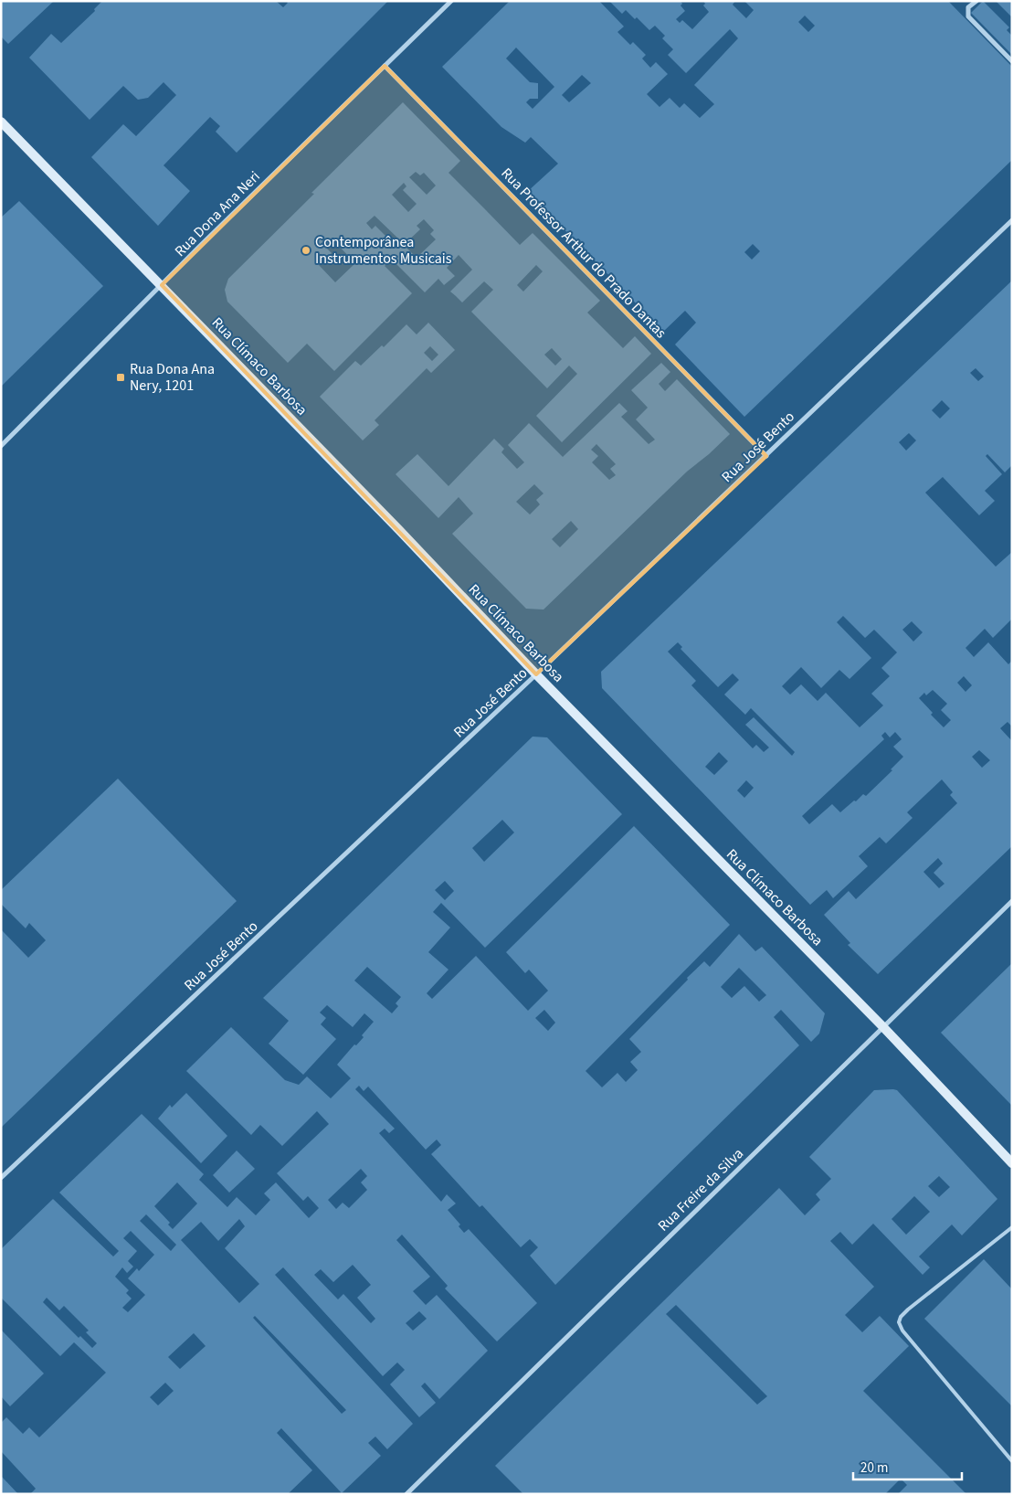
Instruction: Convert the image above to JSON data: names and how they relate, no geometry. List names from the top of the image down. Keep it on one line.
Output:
{"streets":{"main road":["Rua Clímaco Barbosa"],"street":["Rua Dona Ana Neri","Rua Professor Arthur do Prado Dantas","Rua José Bento","Rua Freire da Silva"]},"crossings":[["Rua Dona Ana Neri","Rua Professor Arthur do Prado Dantas"],["Rua Dona Ana Neri","Rua Clímaco Barbosa"],["Rua Professor Arthur do Prado Dantas","Rua José Bento"],["Rua Clímaco Barbosa","Rua José Bento"],["Rua Clímaco Barbosa","Rua Freire da Silva"]],"places":{"other":["Contemporânea Instrumentos Musicais"],"transit":["Rua Dona Ana Nery, 1201"]},"scale_bar":"20 m"}
